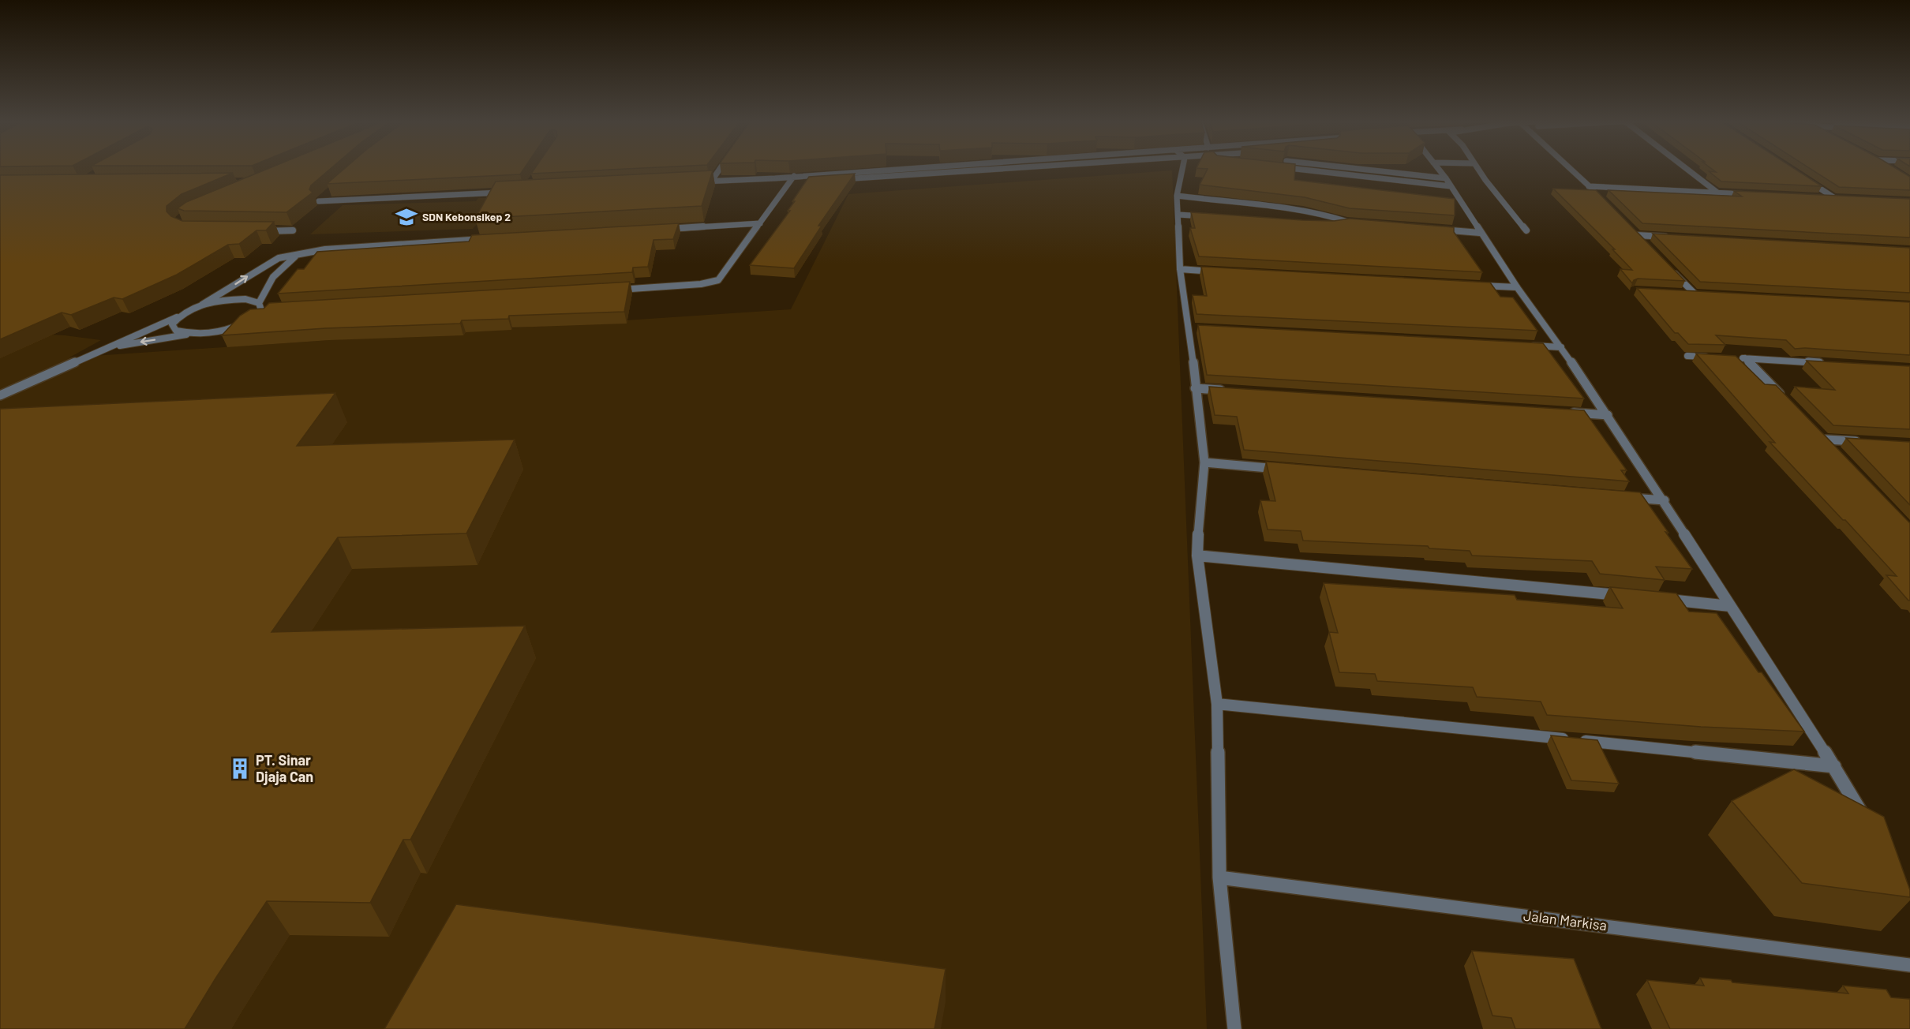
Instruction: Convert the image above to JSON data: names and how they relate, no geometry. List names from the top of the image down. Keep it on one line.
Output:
{"streets":{"street":["Jalan Markisa"]},"places":{"school or university":["SDN Kebonsikep 2"],"building":["PT. Sinar Djaja Can"]}}
